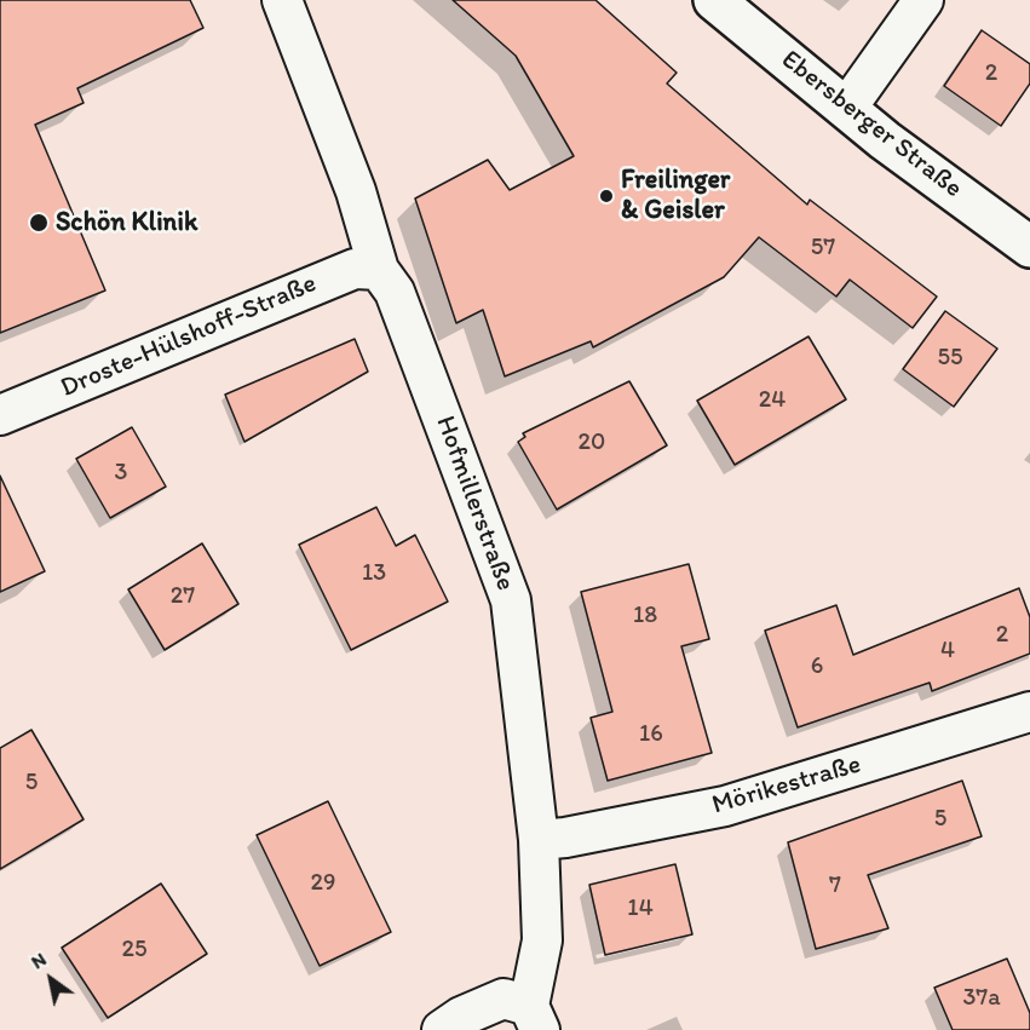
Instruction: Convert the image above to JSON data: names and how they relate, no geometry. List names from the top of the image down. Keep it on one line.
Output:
{"streets":{"street":["Ebersberger Straße","Droste-Hülshoff-Straße","Hofmillerstraße","Mörikestraße"]},"crossings":[["Droste-Hülshoff-Straße","Hofmillerstraße"],["Hofmillerstraße","Mörikestraße"]],"places":["Freilinger & Geisler","Schön Klinik"],"house_numbers":["2","57","55","24","20","3","13","27","18","2","4","6","16","5","5","29","7","14","25","37a"],"north":"top left"}
